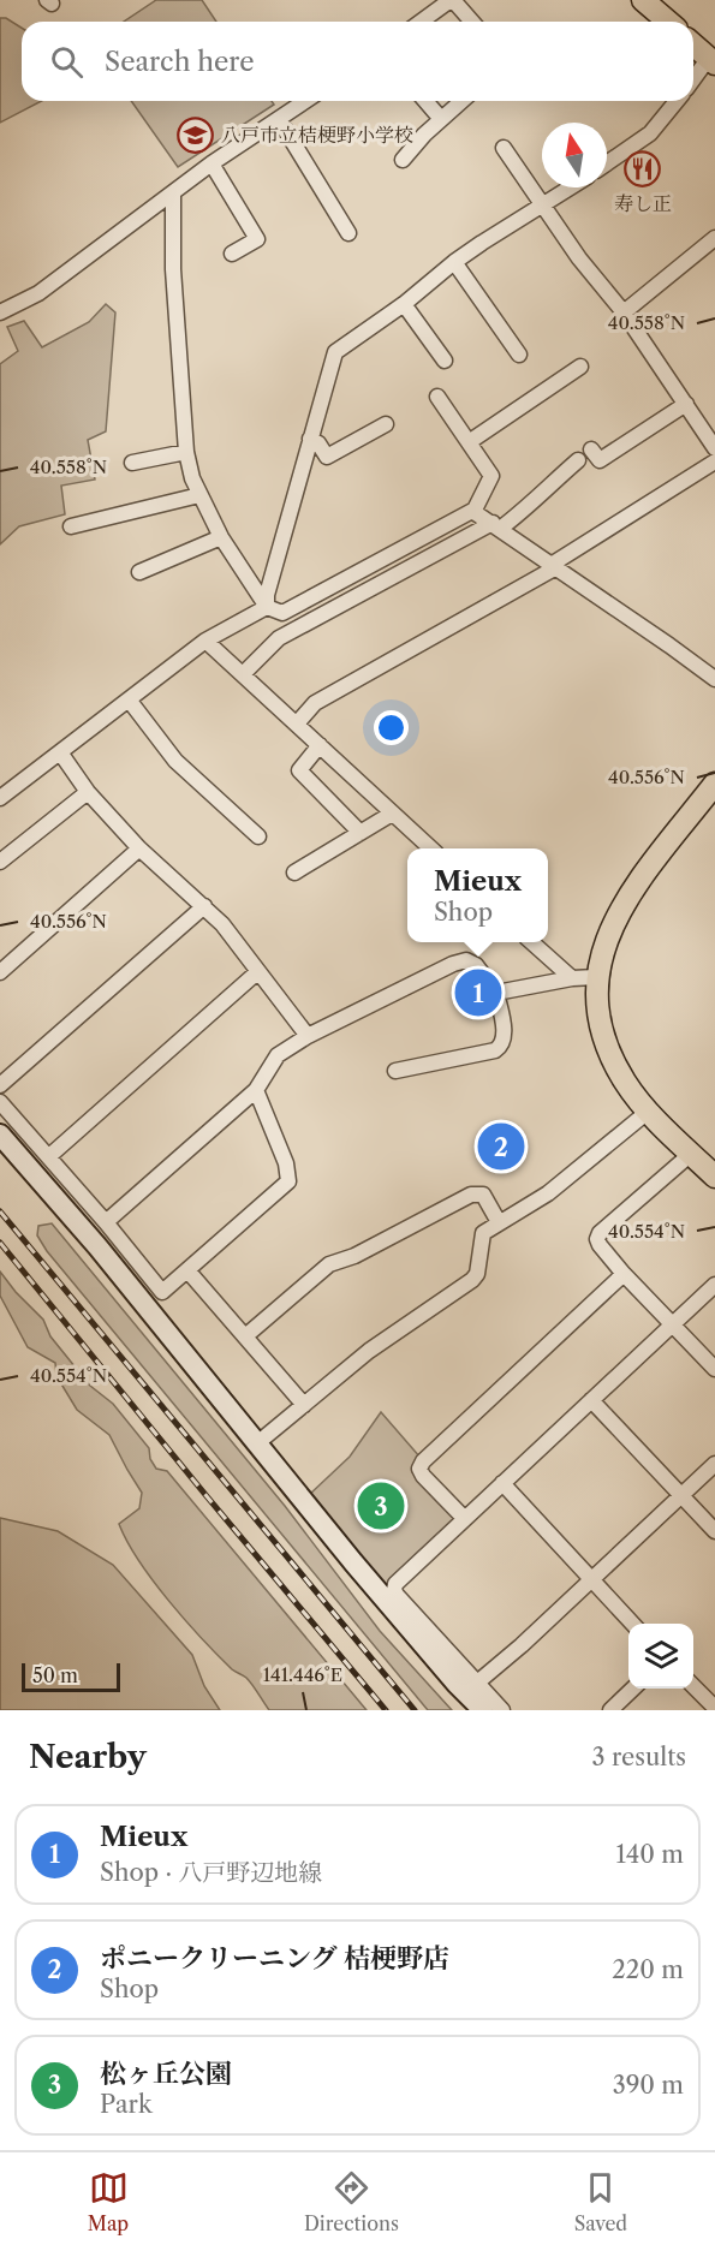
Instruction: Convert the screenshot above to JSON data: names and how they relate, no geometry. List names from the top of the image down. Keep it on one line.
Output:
{"places":{"school or university":["八戸市立桔梗野小学校"],"restaurant":["寿し正"]},"scale_bar":"50 m","north":"top","page":{"search":"Search here","popup":["Mieux","Shop"],"pins":["1","2","3"],"scale":"50 m","heading":["Nearby","3 results"],"list":[{"mark":"1","name":"Mieux","note":"Shop · 八戸野辺地線","value":"140 m"},{"mark":"2","name":"ポニークリーニング 桔梗野店","note":"Shop","value":"220 m"},{"mark":"3","name":"松ヶ丘公園","note":"Park","value":"390 m"}],"nav":["Map","Directions","Saved"]},"coordinates":["40.558°N","40.556°N","40.554°N","141.446°E"]}
